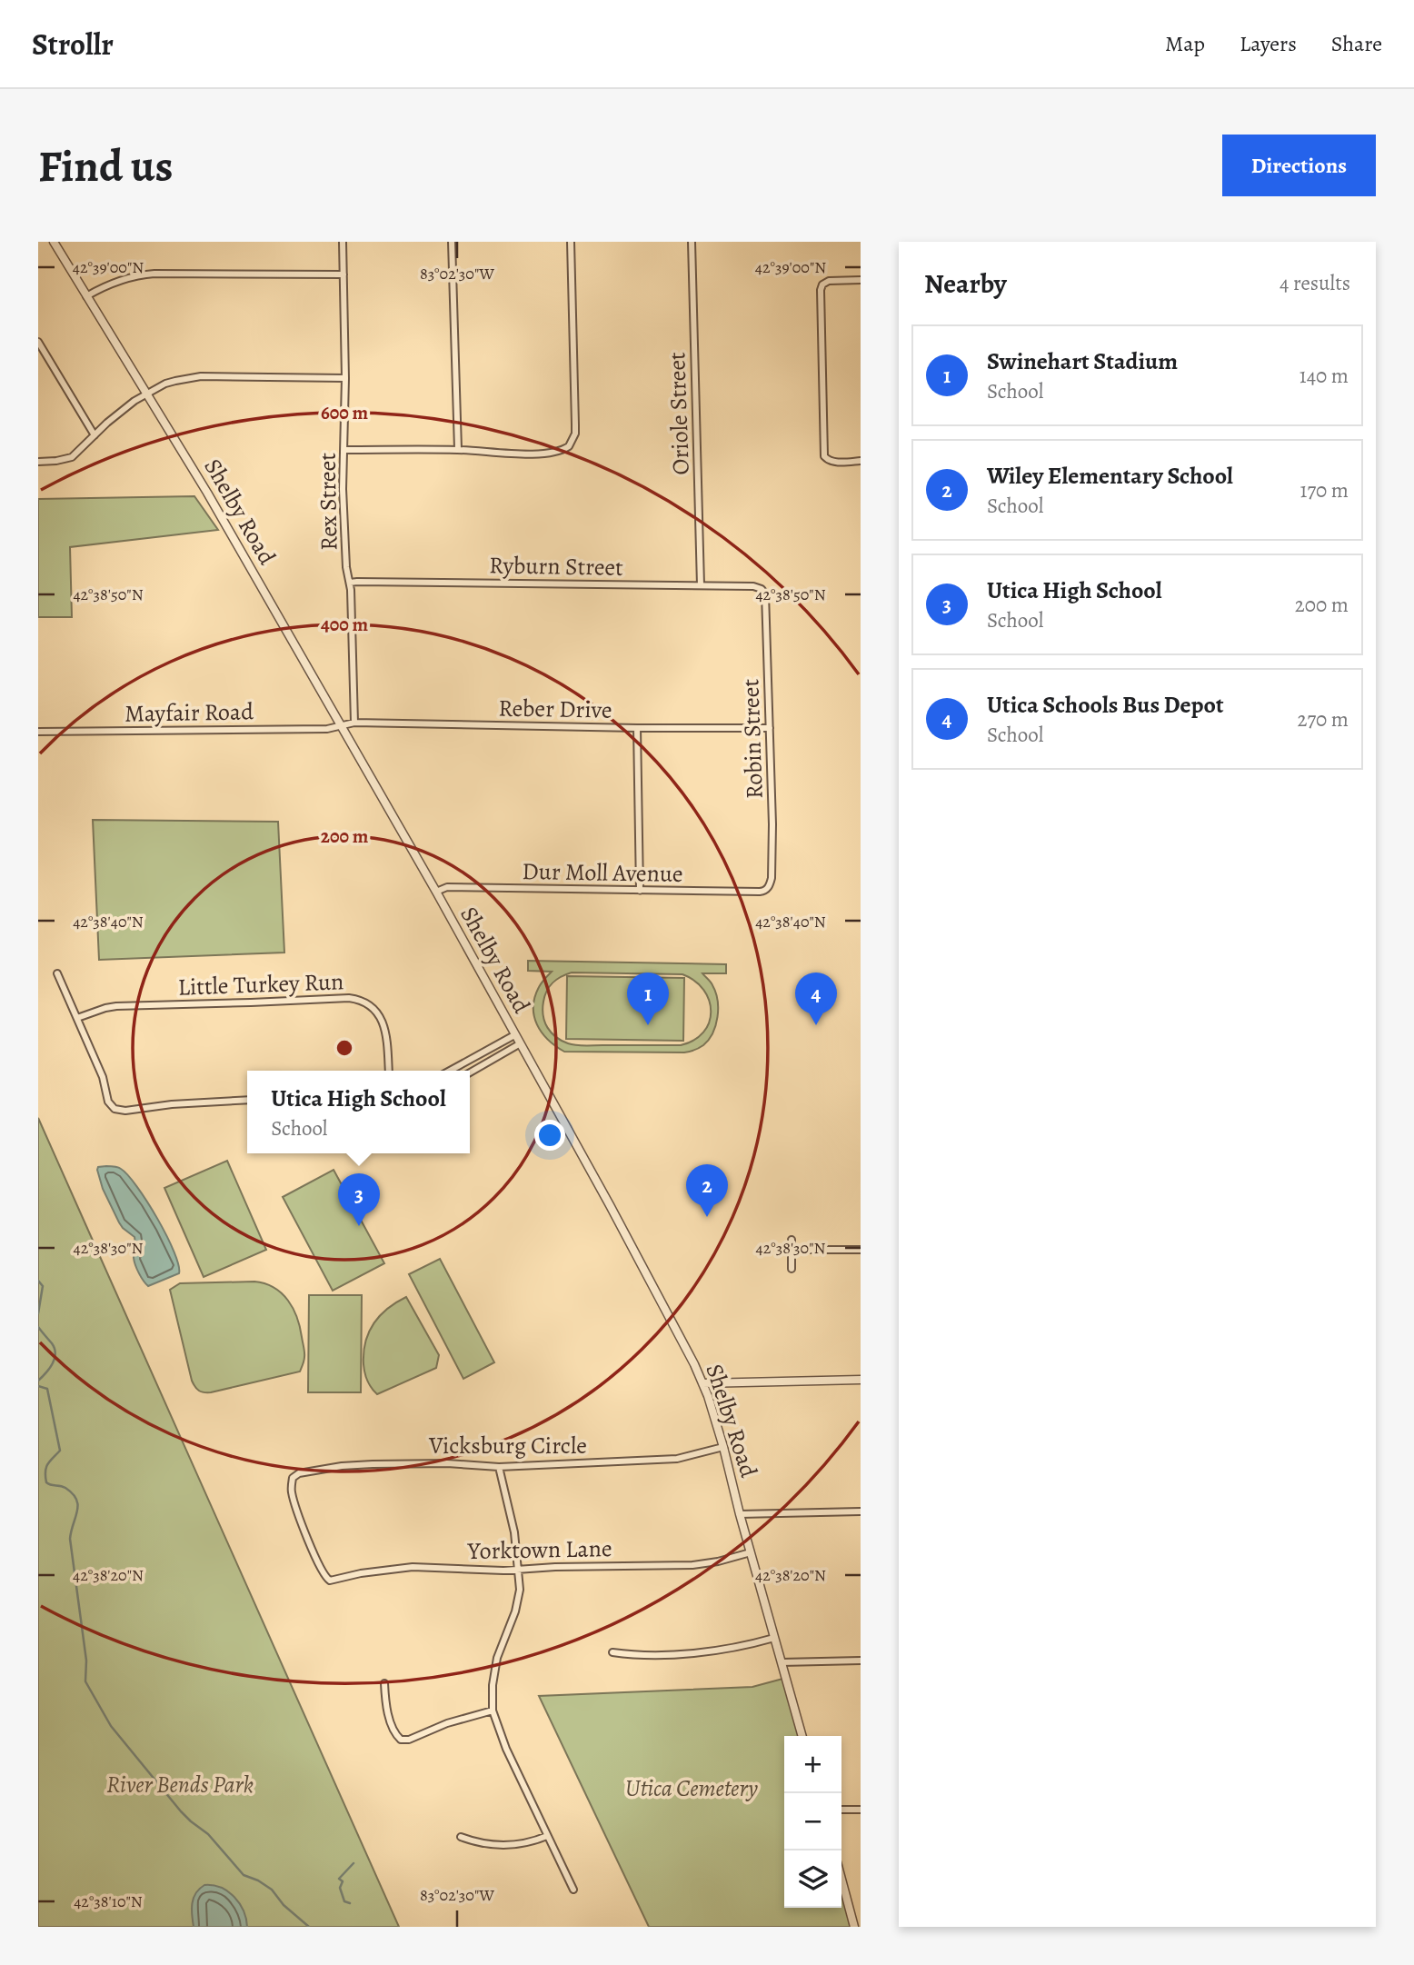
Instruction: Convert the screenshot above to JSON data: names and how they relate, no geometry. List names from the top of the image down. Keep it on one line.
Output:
{"streets":{"street":["Oriole Street","Rex Street","Shelby Road","Ryburn Street","Reber Drive","Mayfair Road","Robin Street","Dur Moll Avenue","Little Turkey Run","Vicksburg Circle","Yorktown Lane"]},"crossings":[["Oriole Street","Ryburn Street"],["Rex Street","Ryburn Street"],["Rex Street","Reber Drive"],["Shelby Road","Reber Drive"],["Shelby Road","Mayfair Road"],["Shelby Road","Dur Moll Avenue"],["Shelby Road","Vicksburg Circle"],["Shelby Road","Yorktown Lane"],["Ryburn Street","Robin Street"],["Reber Drive","Mayfair Road"],["Reber Drive","Robin Street"],["Robin Street","Dur Moll Avenue"],["Vicksburg Circle","Yorktown Lane"]],"parks":["River Bends Park","Utica Cemetery"],"page":{"header":"Strollr","nav":["Map","Layers","Share"],"buttons":"Directions","title":"Find us","heading":["Nearby","4 results"],"list":[{"mark":"1","name":"Swinehart Stadium","note":"School","value":"140 m"},{"mark":"2","name":"Wiley Elementary School","note":"School","value":"170 m"},{"mark":"3","name":"Utica High School","note":"School","value":"200 m"},{"mark":"4","name":"Utica Schools Bus Depot","note":"School","value":"270 m"}],"pins":["1","4","2","3"],"popup":["Utica High School","School"],"map_buttons":["+","−"]},"coordinates":["42°39'00\"N","83°02'30\"W","42°38'50\"N","42°38'40\"N","42°38'30\"N","42°38'20\"N","42°38'10\"N"],"rings":["600 m","400 m","200 m"]}
